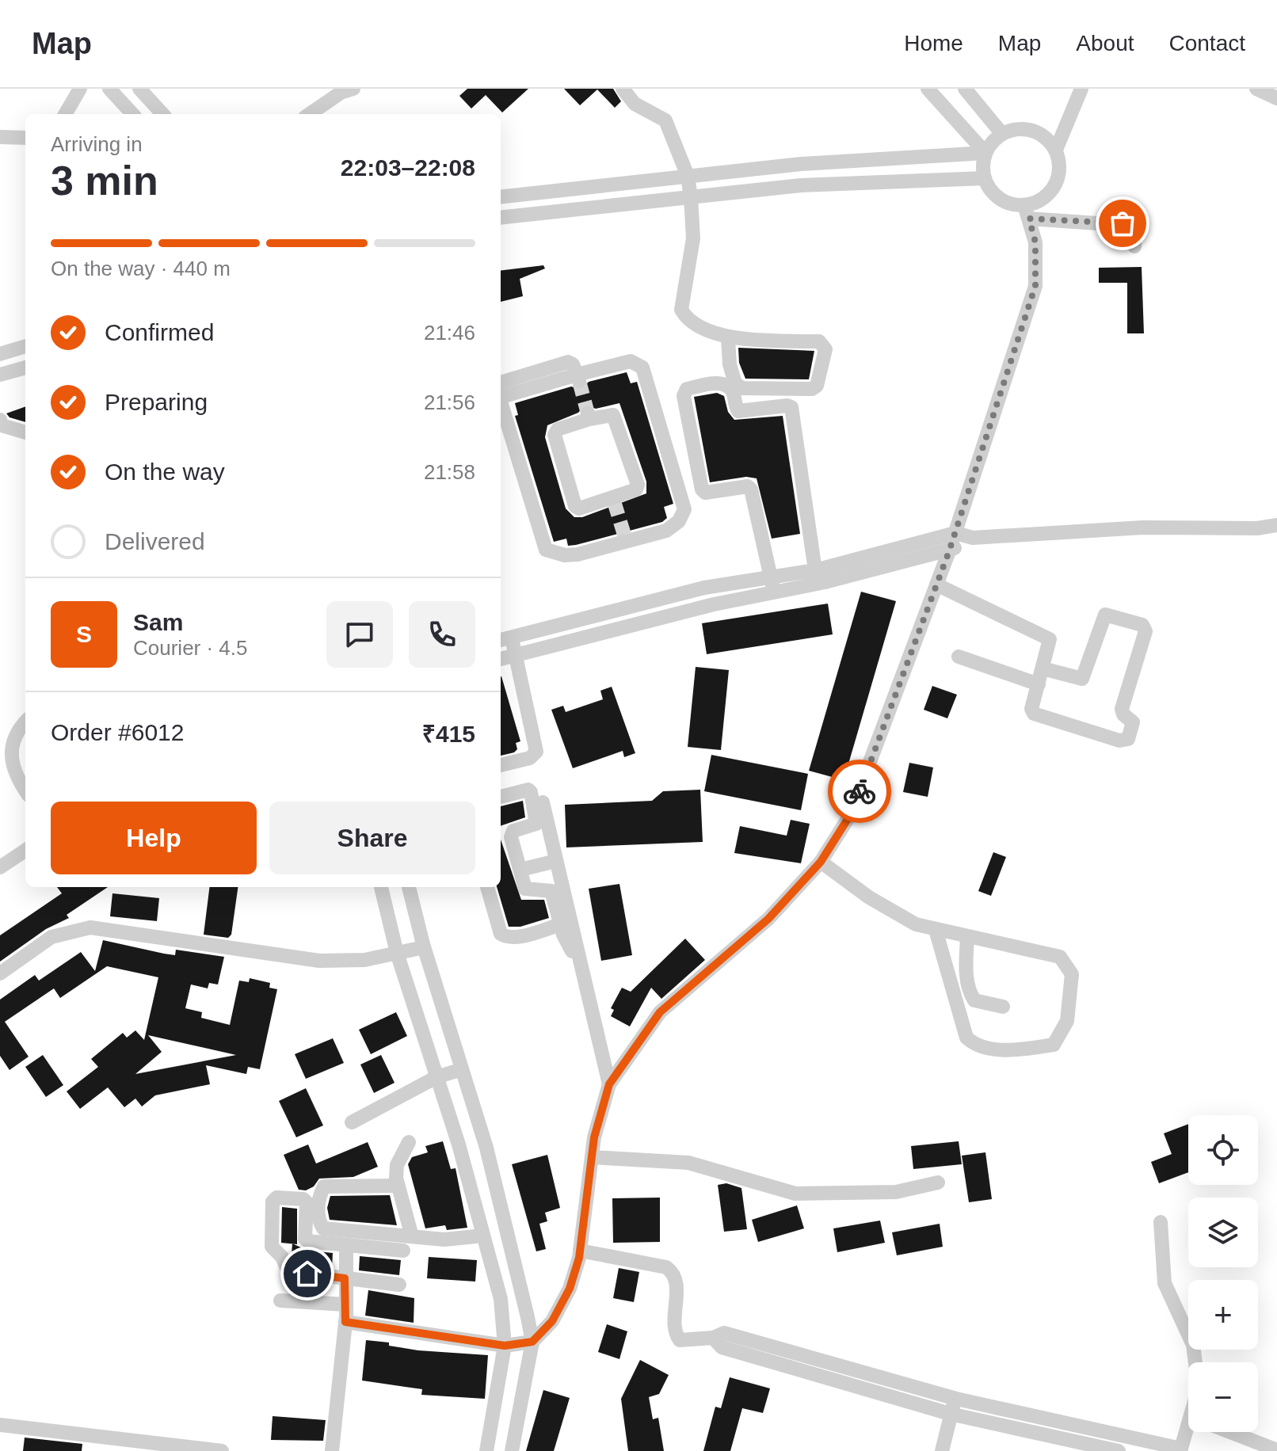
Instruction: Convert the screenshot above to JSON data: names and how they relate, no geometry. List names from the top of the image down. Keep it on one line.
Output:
{"page":{"header":"Map","nav":["Home","Map","About","Contact"],"heading":["3 min","Arriving in","22:03–22:08"],"panel":["Sam","Courier · 4.5","Order #6012","₹415"],"bar":"On the way · 440 m","list":[["Confirmed","21:46"],["Preparing","21:56"],["On the way","21:58"],"Delivered"],"round":"S","buttons":["Help","Share"],"map_buttons":["+","−"]}}
